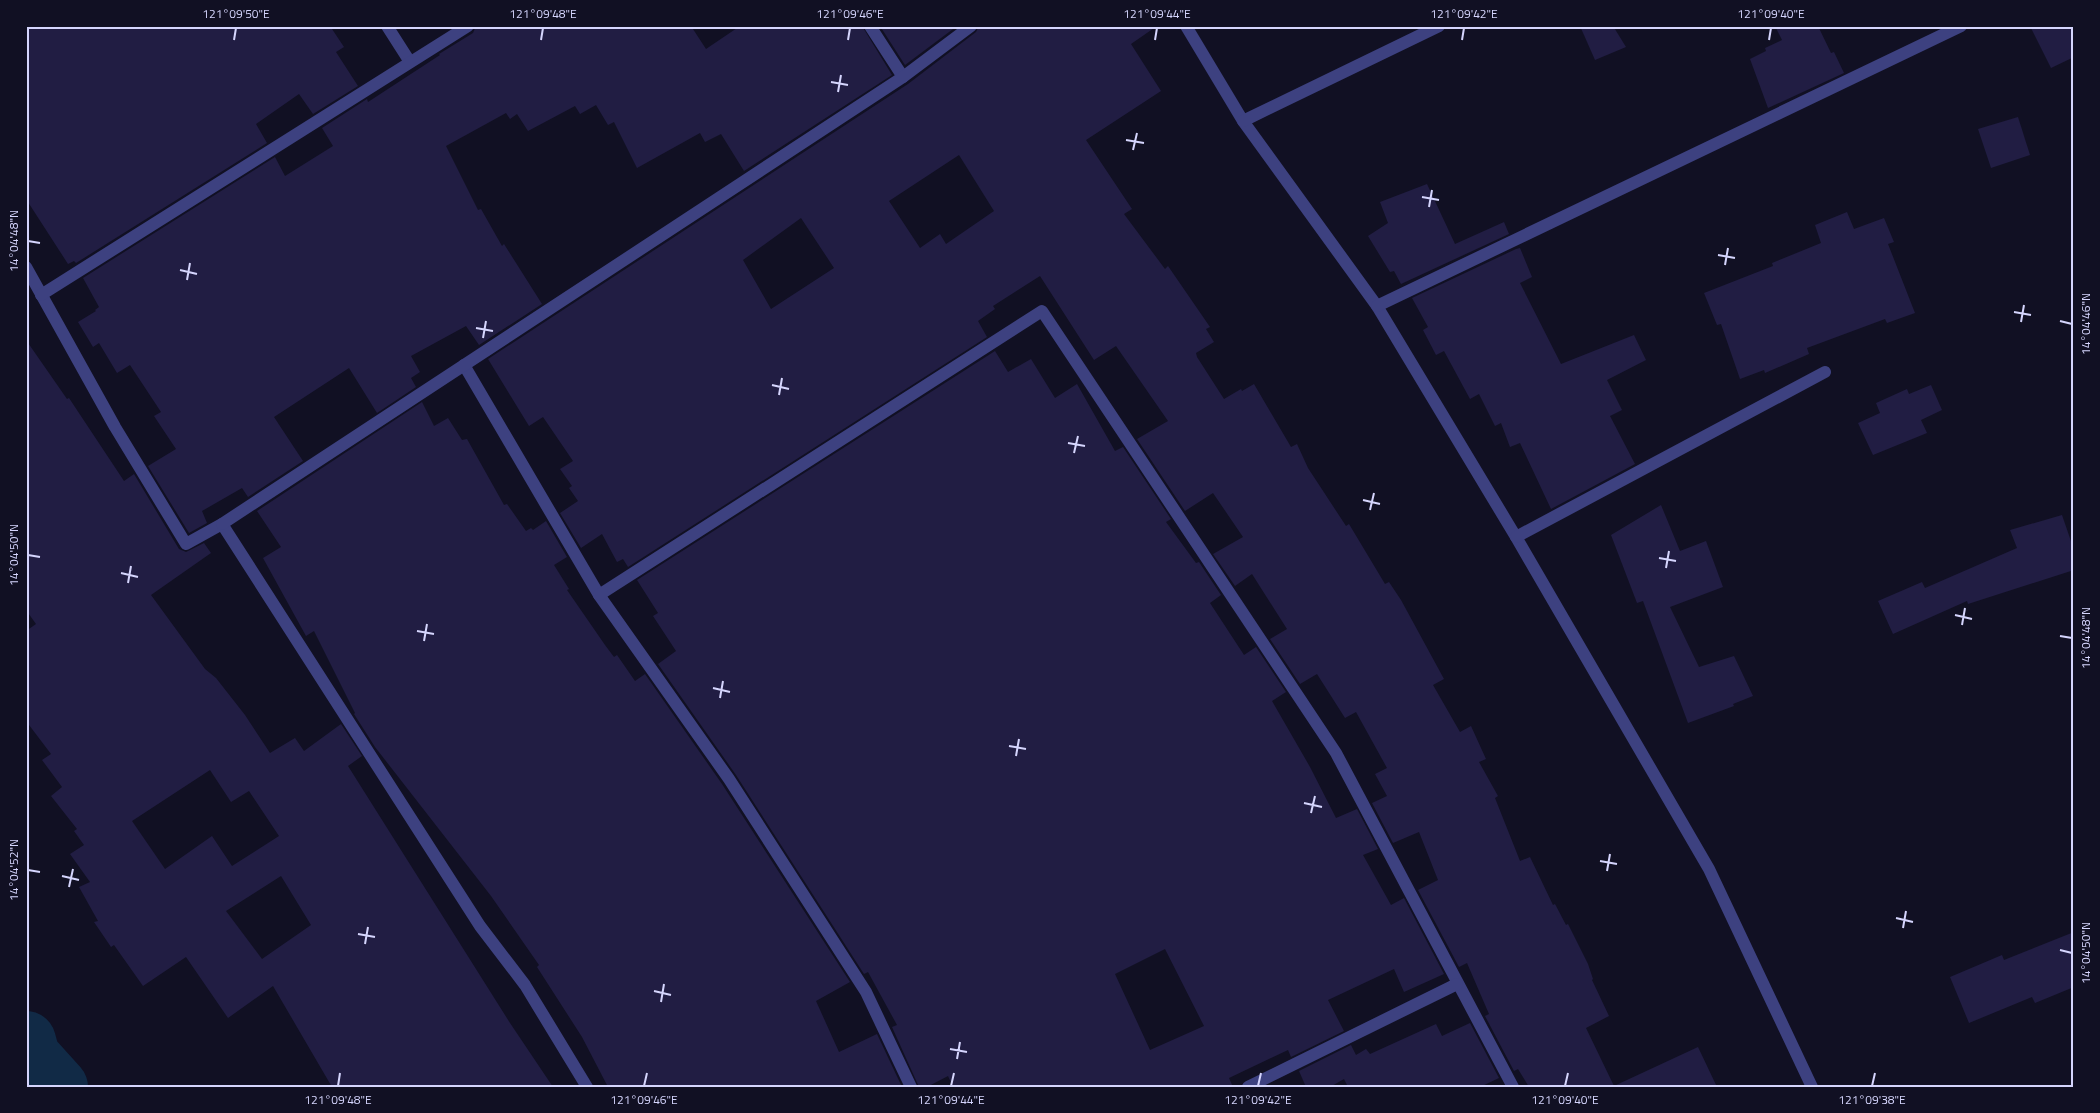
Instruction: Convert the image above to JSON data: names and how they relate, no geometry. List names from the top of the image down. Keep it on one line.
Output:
{"coordinates":["121°09'50\"E","121°09'48\"E","121°09'46\"E","121°09'44\"E","121°09'42\"E","121°09'40\"E","14°04'48\"N","14°04'46\"N","14°04'50\"N","14°04'52\"N","121°09'38\"E"]}
